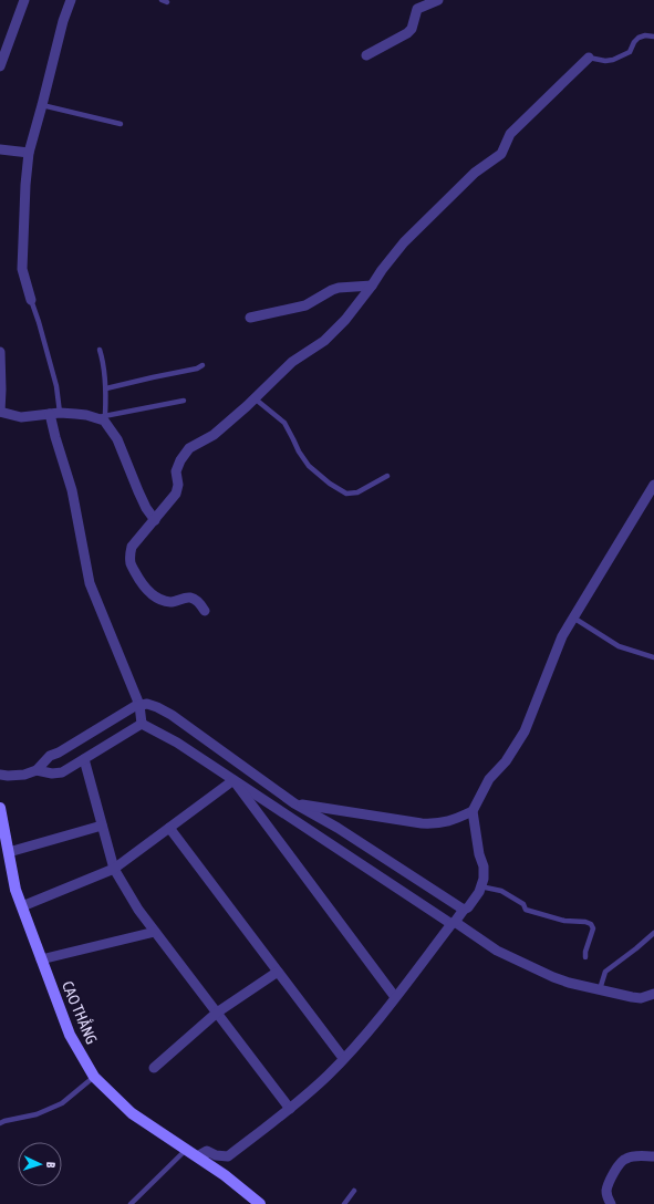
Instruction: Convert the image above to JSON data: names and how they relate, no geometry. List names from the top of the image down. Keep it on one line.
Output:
{"streets":{"main road":["CAO THẮNG"]},"north":"right"}
